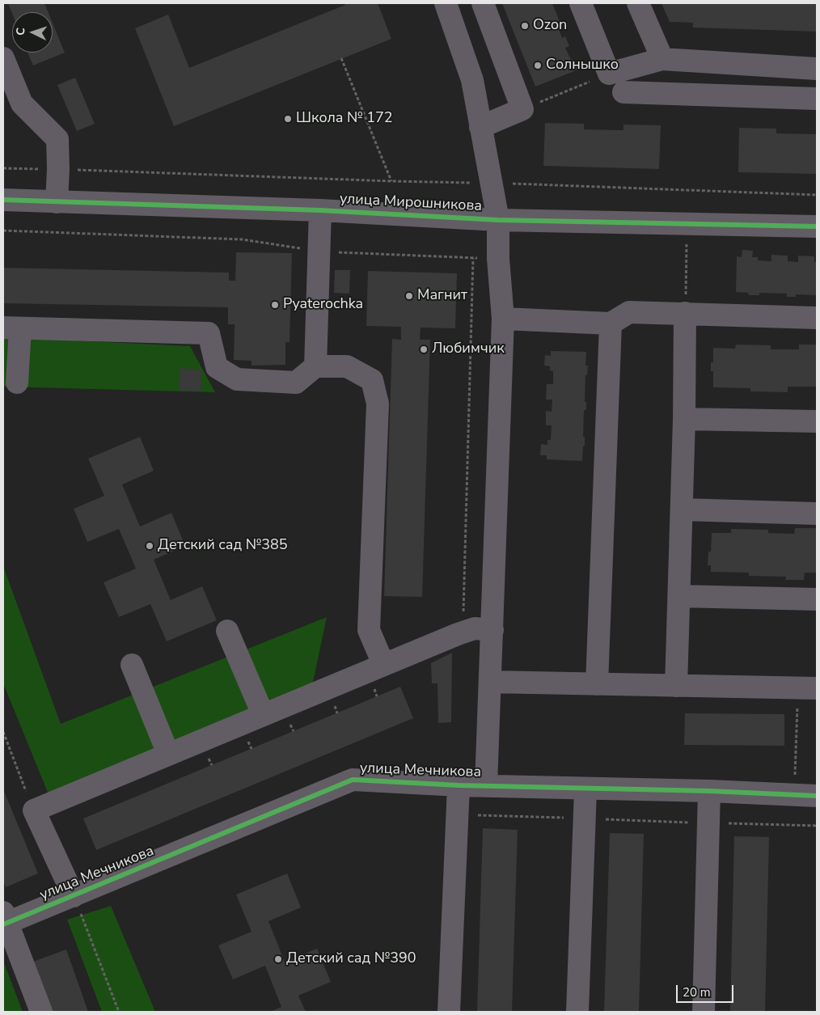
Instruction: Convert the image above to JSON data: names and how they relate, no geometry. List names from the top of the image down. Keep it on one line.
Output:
{"streets":{"street":["улица Мирошникова","улица Мечникова"]},"places":["Ozon","Солнышко","Школа № 172","Магнит","Pyaterochka","Любимчик","Детский сад №385","Детский сад №390"],"scale_bar":"20 m","north":"left"}
